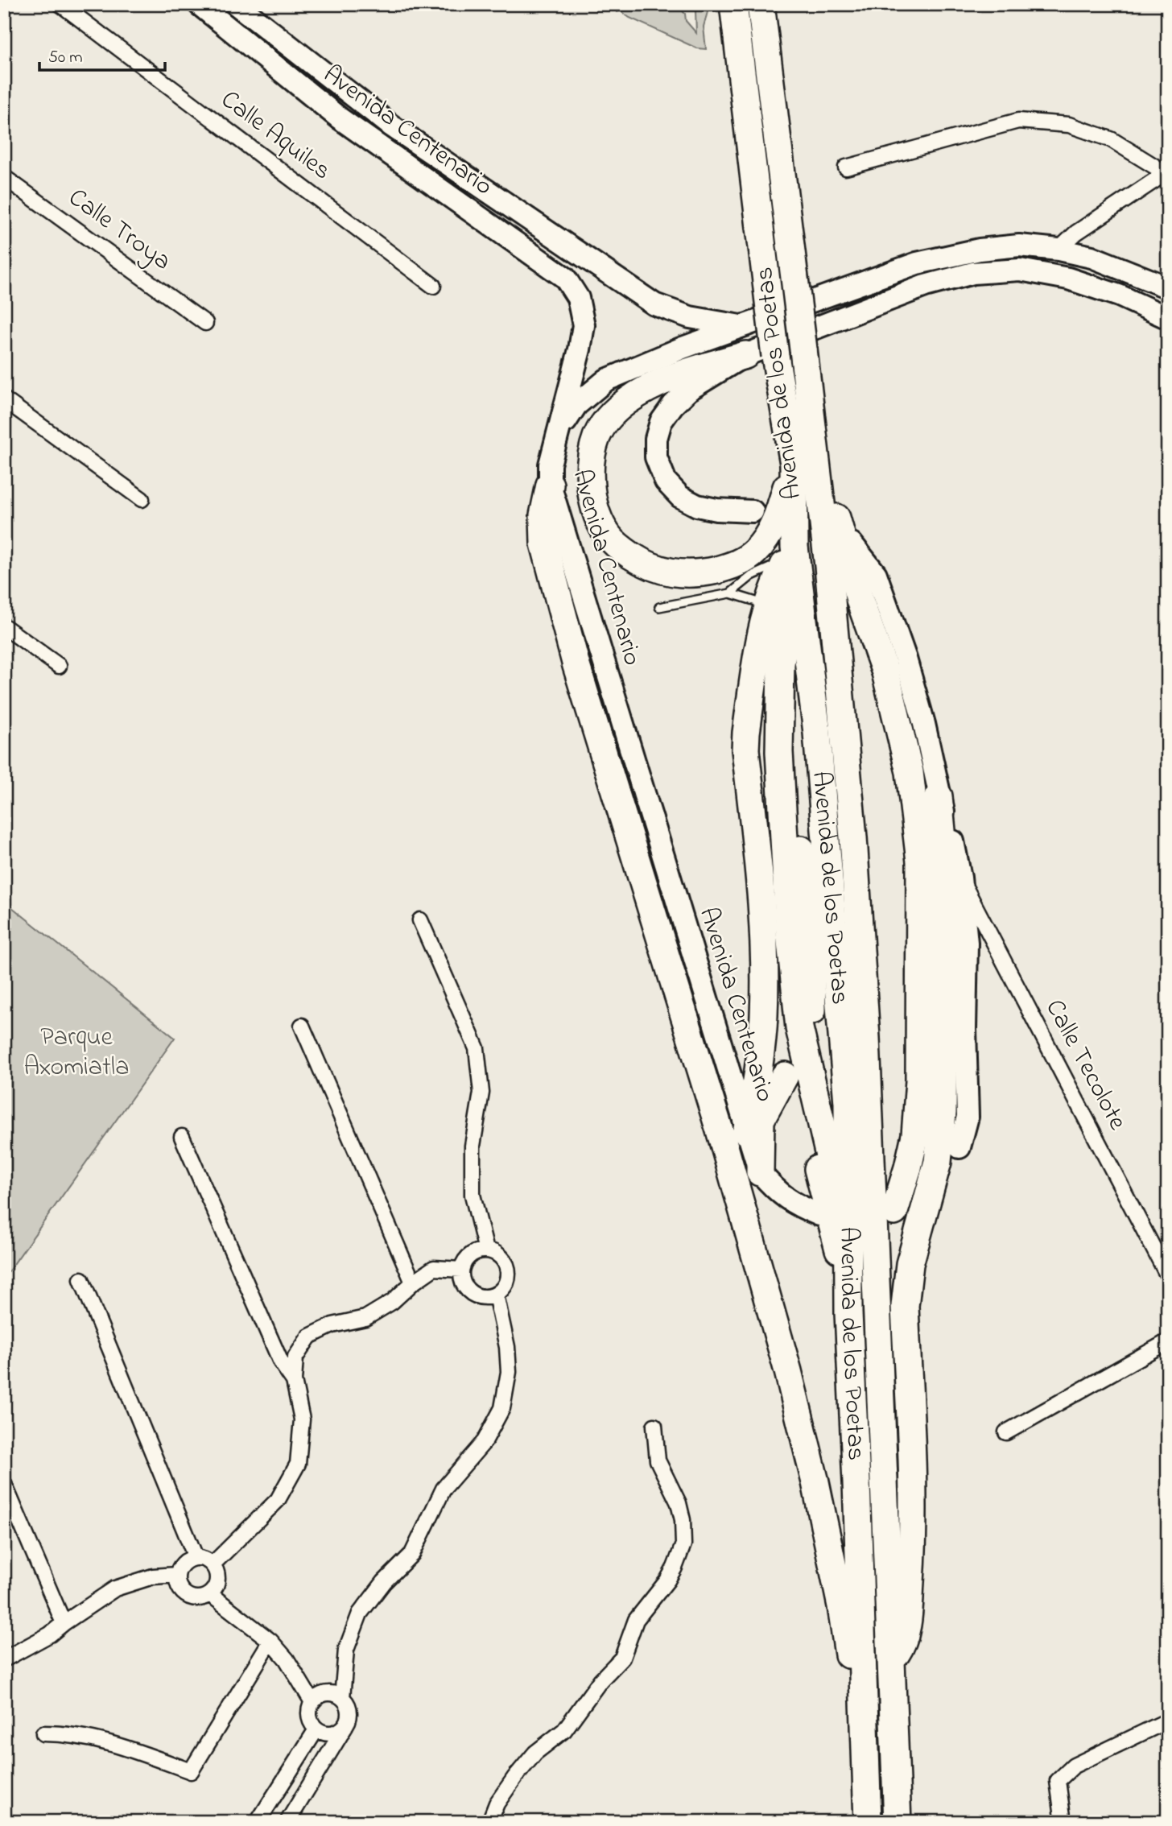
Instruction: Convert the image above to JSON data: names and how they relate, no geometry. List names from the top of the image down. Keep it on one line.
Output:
{"streets":{"highway":["Avenida de los Poetas"],"main road":["Avenida Centenario"],"street":["Calle Aquiles","Calle Troya","Calle Tecolote"]},"parks":["Parque Axomiatla"],"scale_bar":"50 m"}
